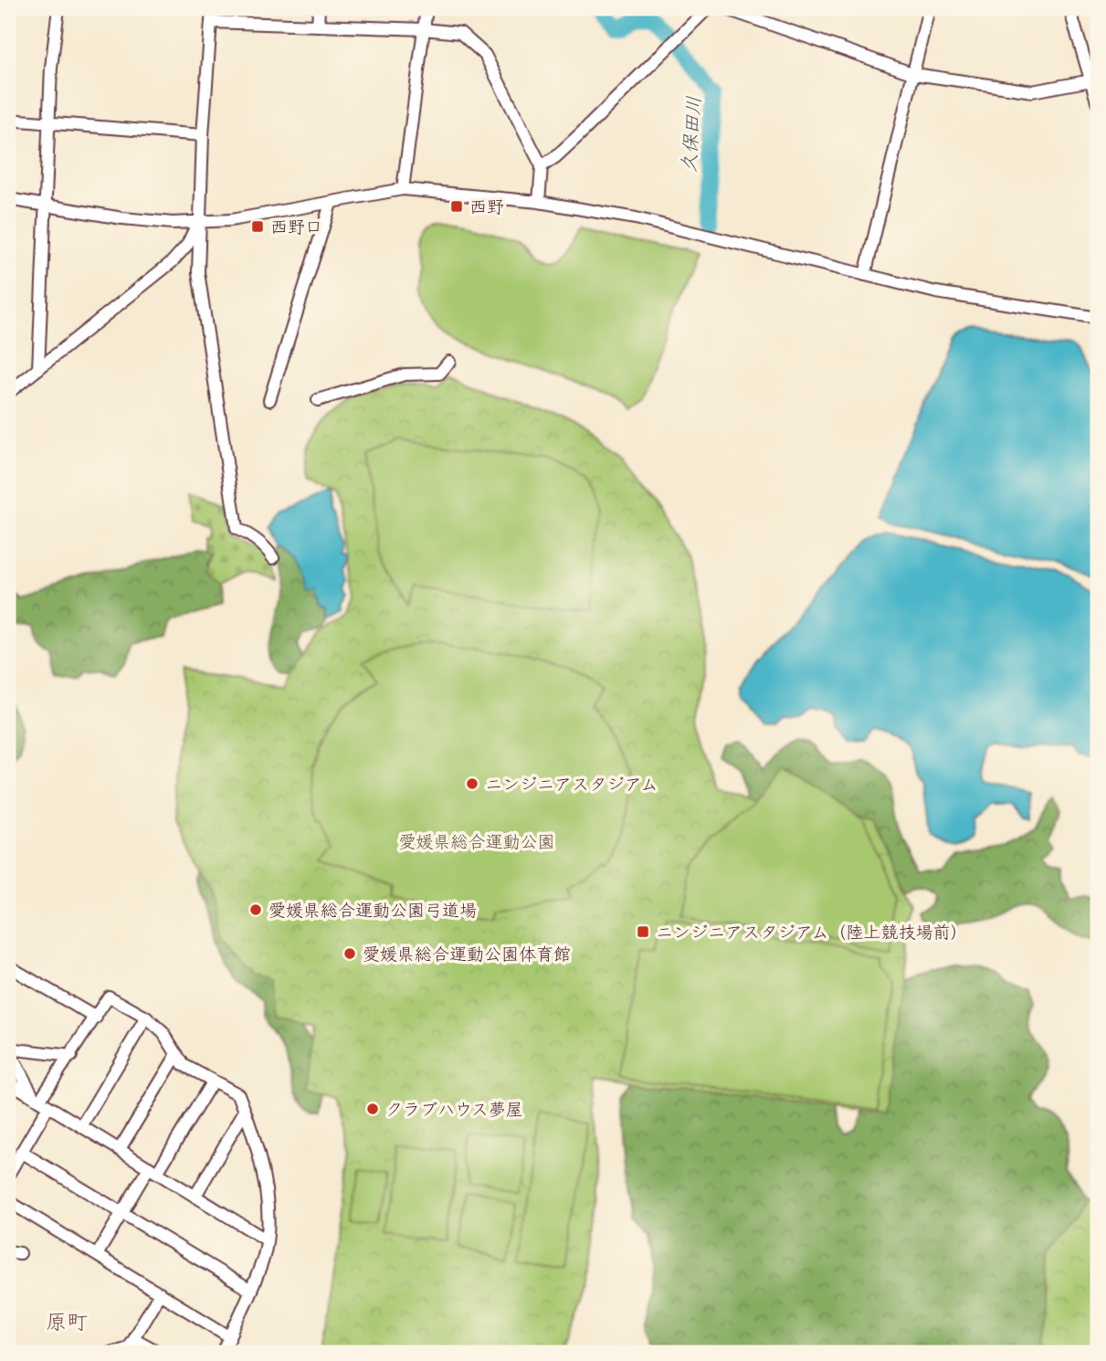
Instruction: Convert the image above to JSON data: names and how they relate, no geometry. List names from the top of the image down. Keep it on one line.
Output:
{"districts":["原町"],"water":["久保田川"],"parks":["愛媛県総合運動公園"],"places":{"transit":["西野","西野口","ニンジニアスタジアム（陸上競技場前）"],"other":["ニンジニアスタジアム","愛媛県総合運動公園弓道場","愛媛県総合運動公園体育館","クラブハウス夢屋"]}}
